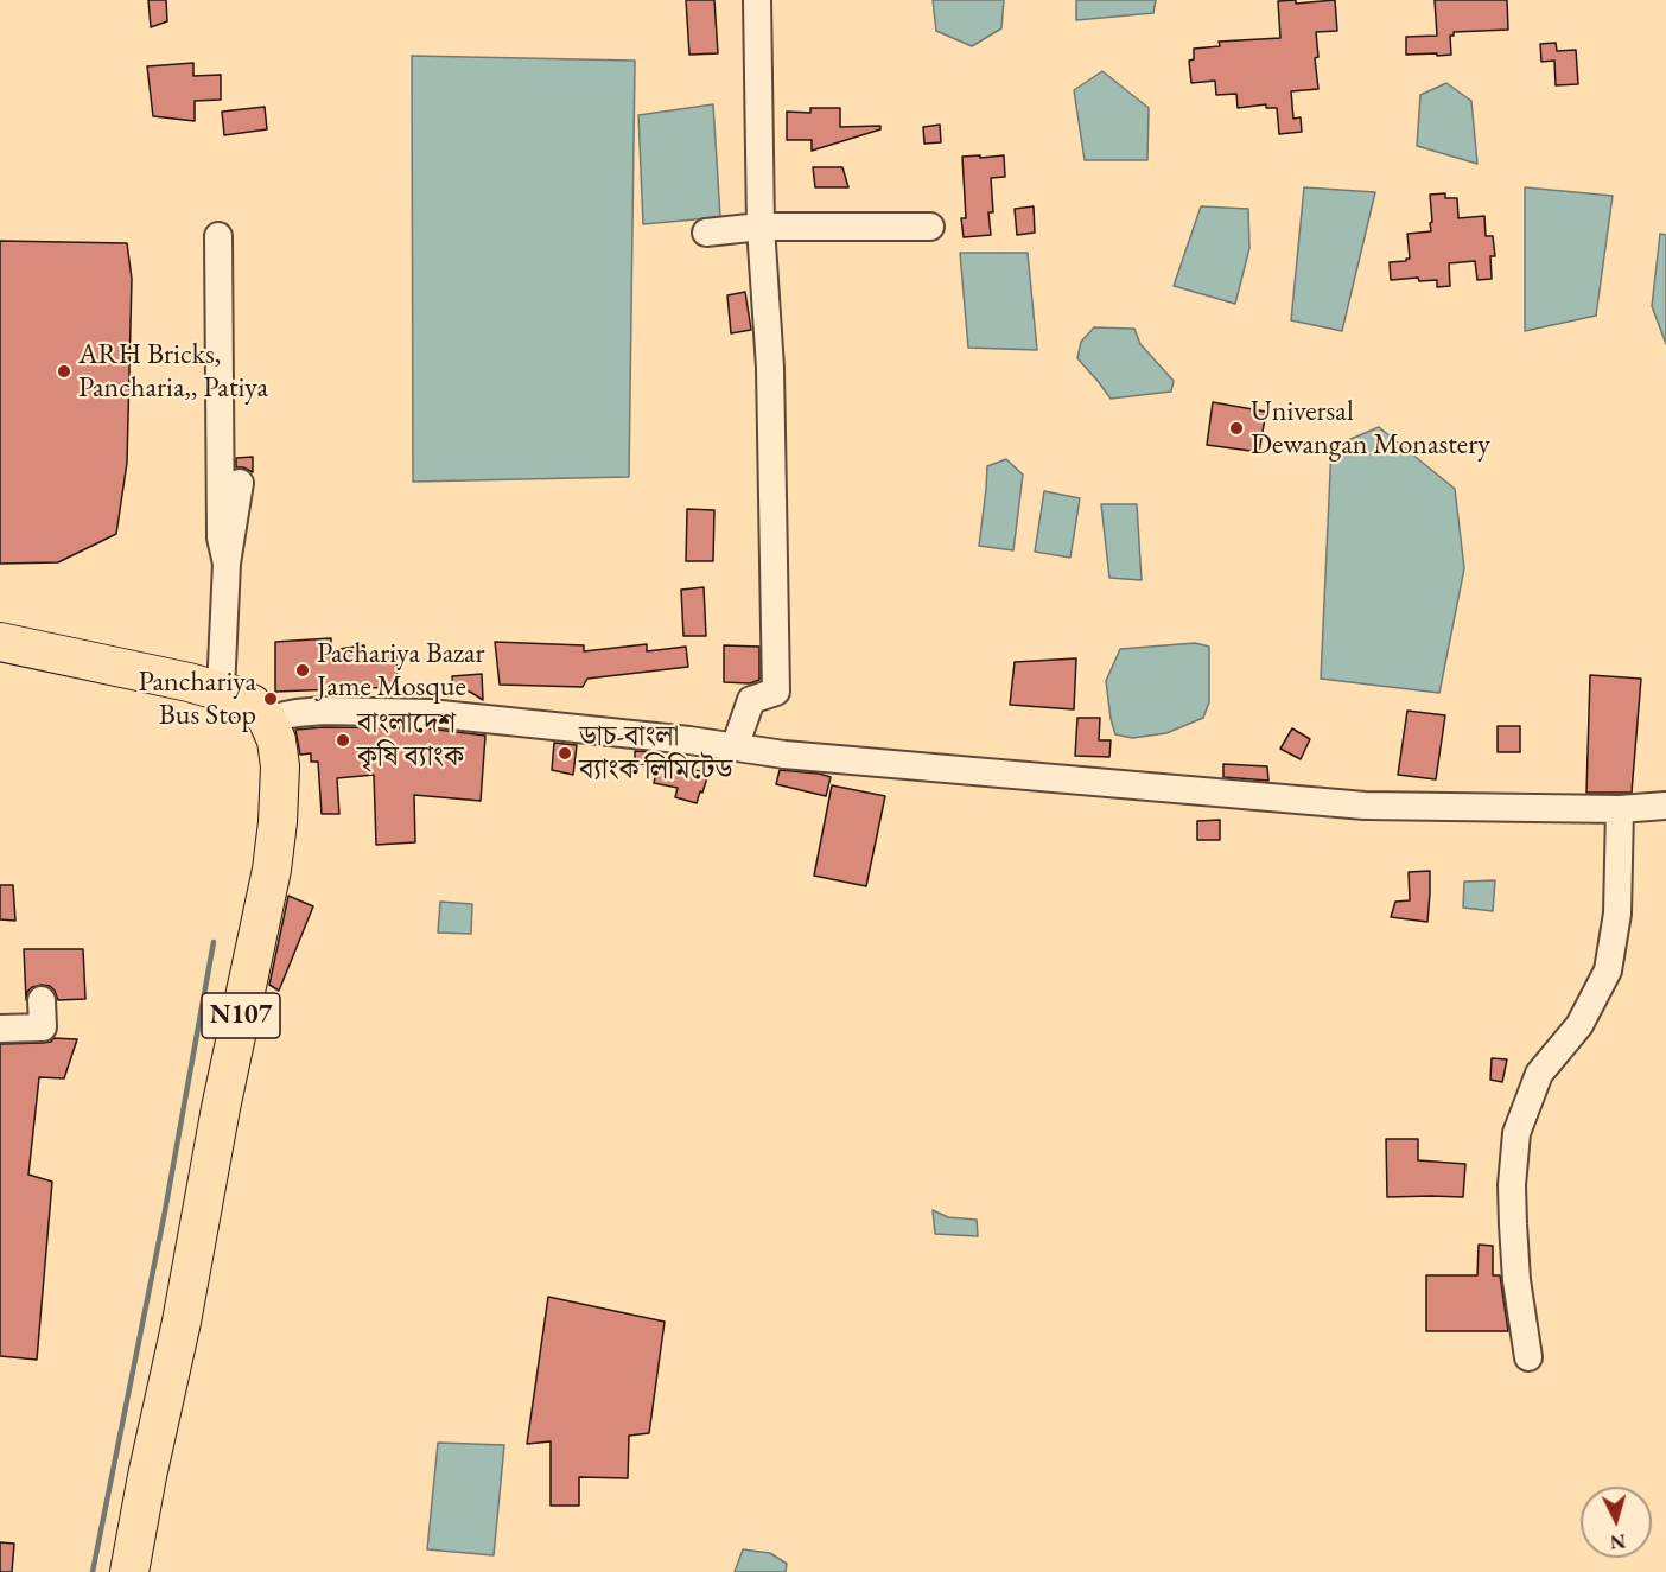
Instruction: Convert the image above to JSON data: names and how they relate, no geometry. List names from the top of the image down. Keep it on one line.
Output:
{"streets":{"highway":["N107"]},"places":["ARH Bricks, Pancharia,, Patiya","Universal Dewangan Monastery","Pachariya Bazar Jame Mosque","Panchariya Bus Stop","বাংলাদেশ কৃষি ব্যাংক","ডাচ-বাংলা ব্যাংক লিমিটেড"],"north":"bottom"}
